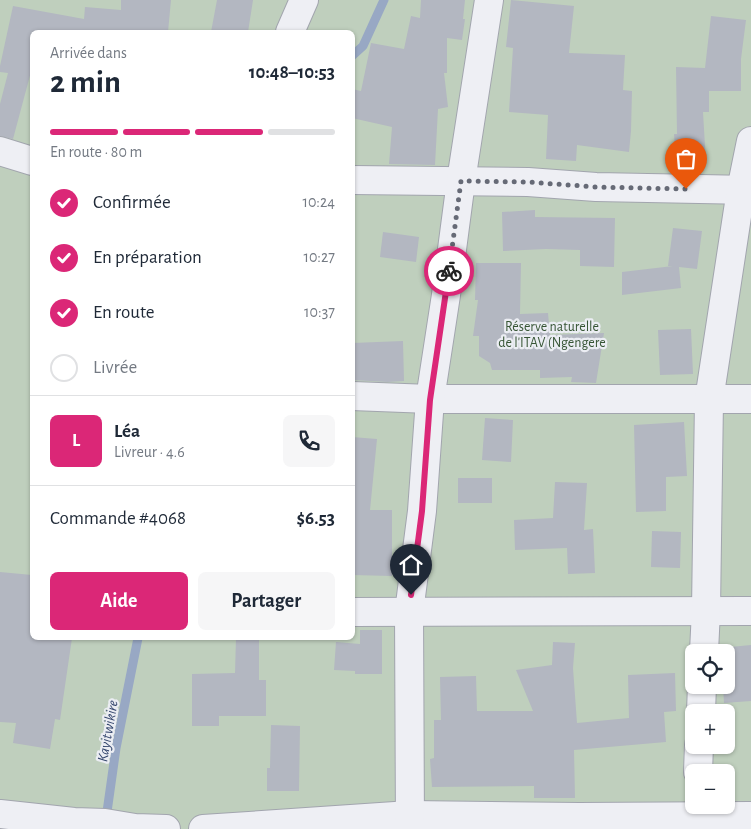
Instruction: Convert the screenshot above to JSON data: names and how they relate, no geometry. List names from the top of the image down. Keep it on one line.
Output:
{"water":["Kayitwikire"],"parks":["Réserve naturelle de l'ITAV (Ngengere"],"page":{"heading":["2 min","Arrivée dans","10:48–10:53"],"panel":["Léa","Livreur · 4.6","Commande #4068","$6.53"],"bar":"En route · 80 m","list":[["Confirmée","10:24"],["En préparation","10:27"],["En route","10:37"],"Livrée"],"round":"L","buttons":["Aide","Partager"],"map_buttons":["+","−"]}}
